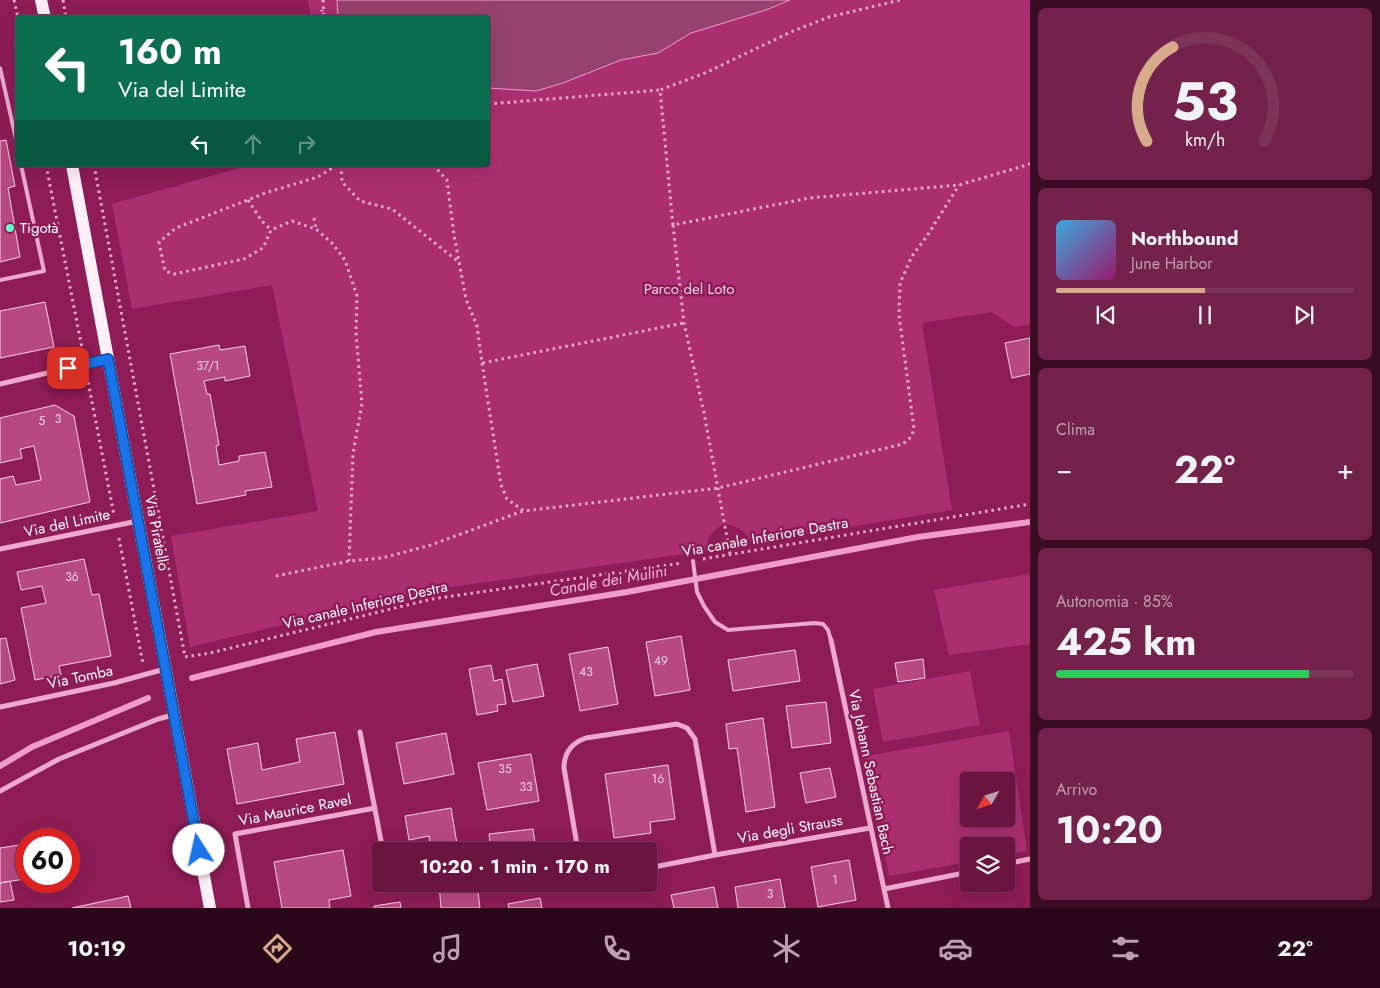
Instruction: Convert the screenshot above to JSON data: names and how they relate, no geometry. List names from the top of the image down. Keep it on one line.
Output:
{"streets":{"main road":["Via Piratello"],"street":["Via del Limite","Via Tomba","Via Johann Sebastian Bach","Via Maurice Ravel","Via degli Strauss"],"path":["Via canale Inferiore Destra"]},"crossings":[["Via del Limite","Via Piratello"],["Via Piratello","Via Tomba"],["Via Johann Sebastian Bach","Via degli Strauss"]],"water":["Canale dei Mulini"],"parks":["Parco del Loto"],"places":["Tigotà"],"house_numbers":["37/1","3","5","36","49","43","35","16","33","1","3"],"north":"bottom left","page":{"turn":["160 m","Via del Limite"],"song":["Northbound","June Harbor"],"tile":["Clima",["Autonomia · 85%","425 km"],["Arrivo","10:20"]],"heat":["−","22°","+"],"limit":"60","trip":"10:20 · 1 min · 170 m","tabs":["10:19","22°"],"gauge":["53","km/h"]}}
